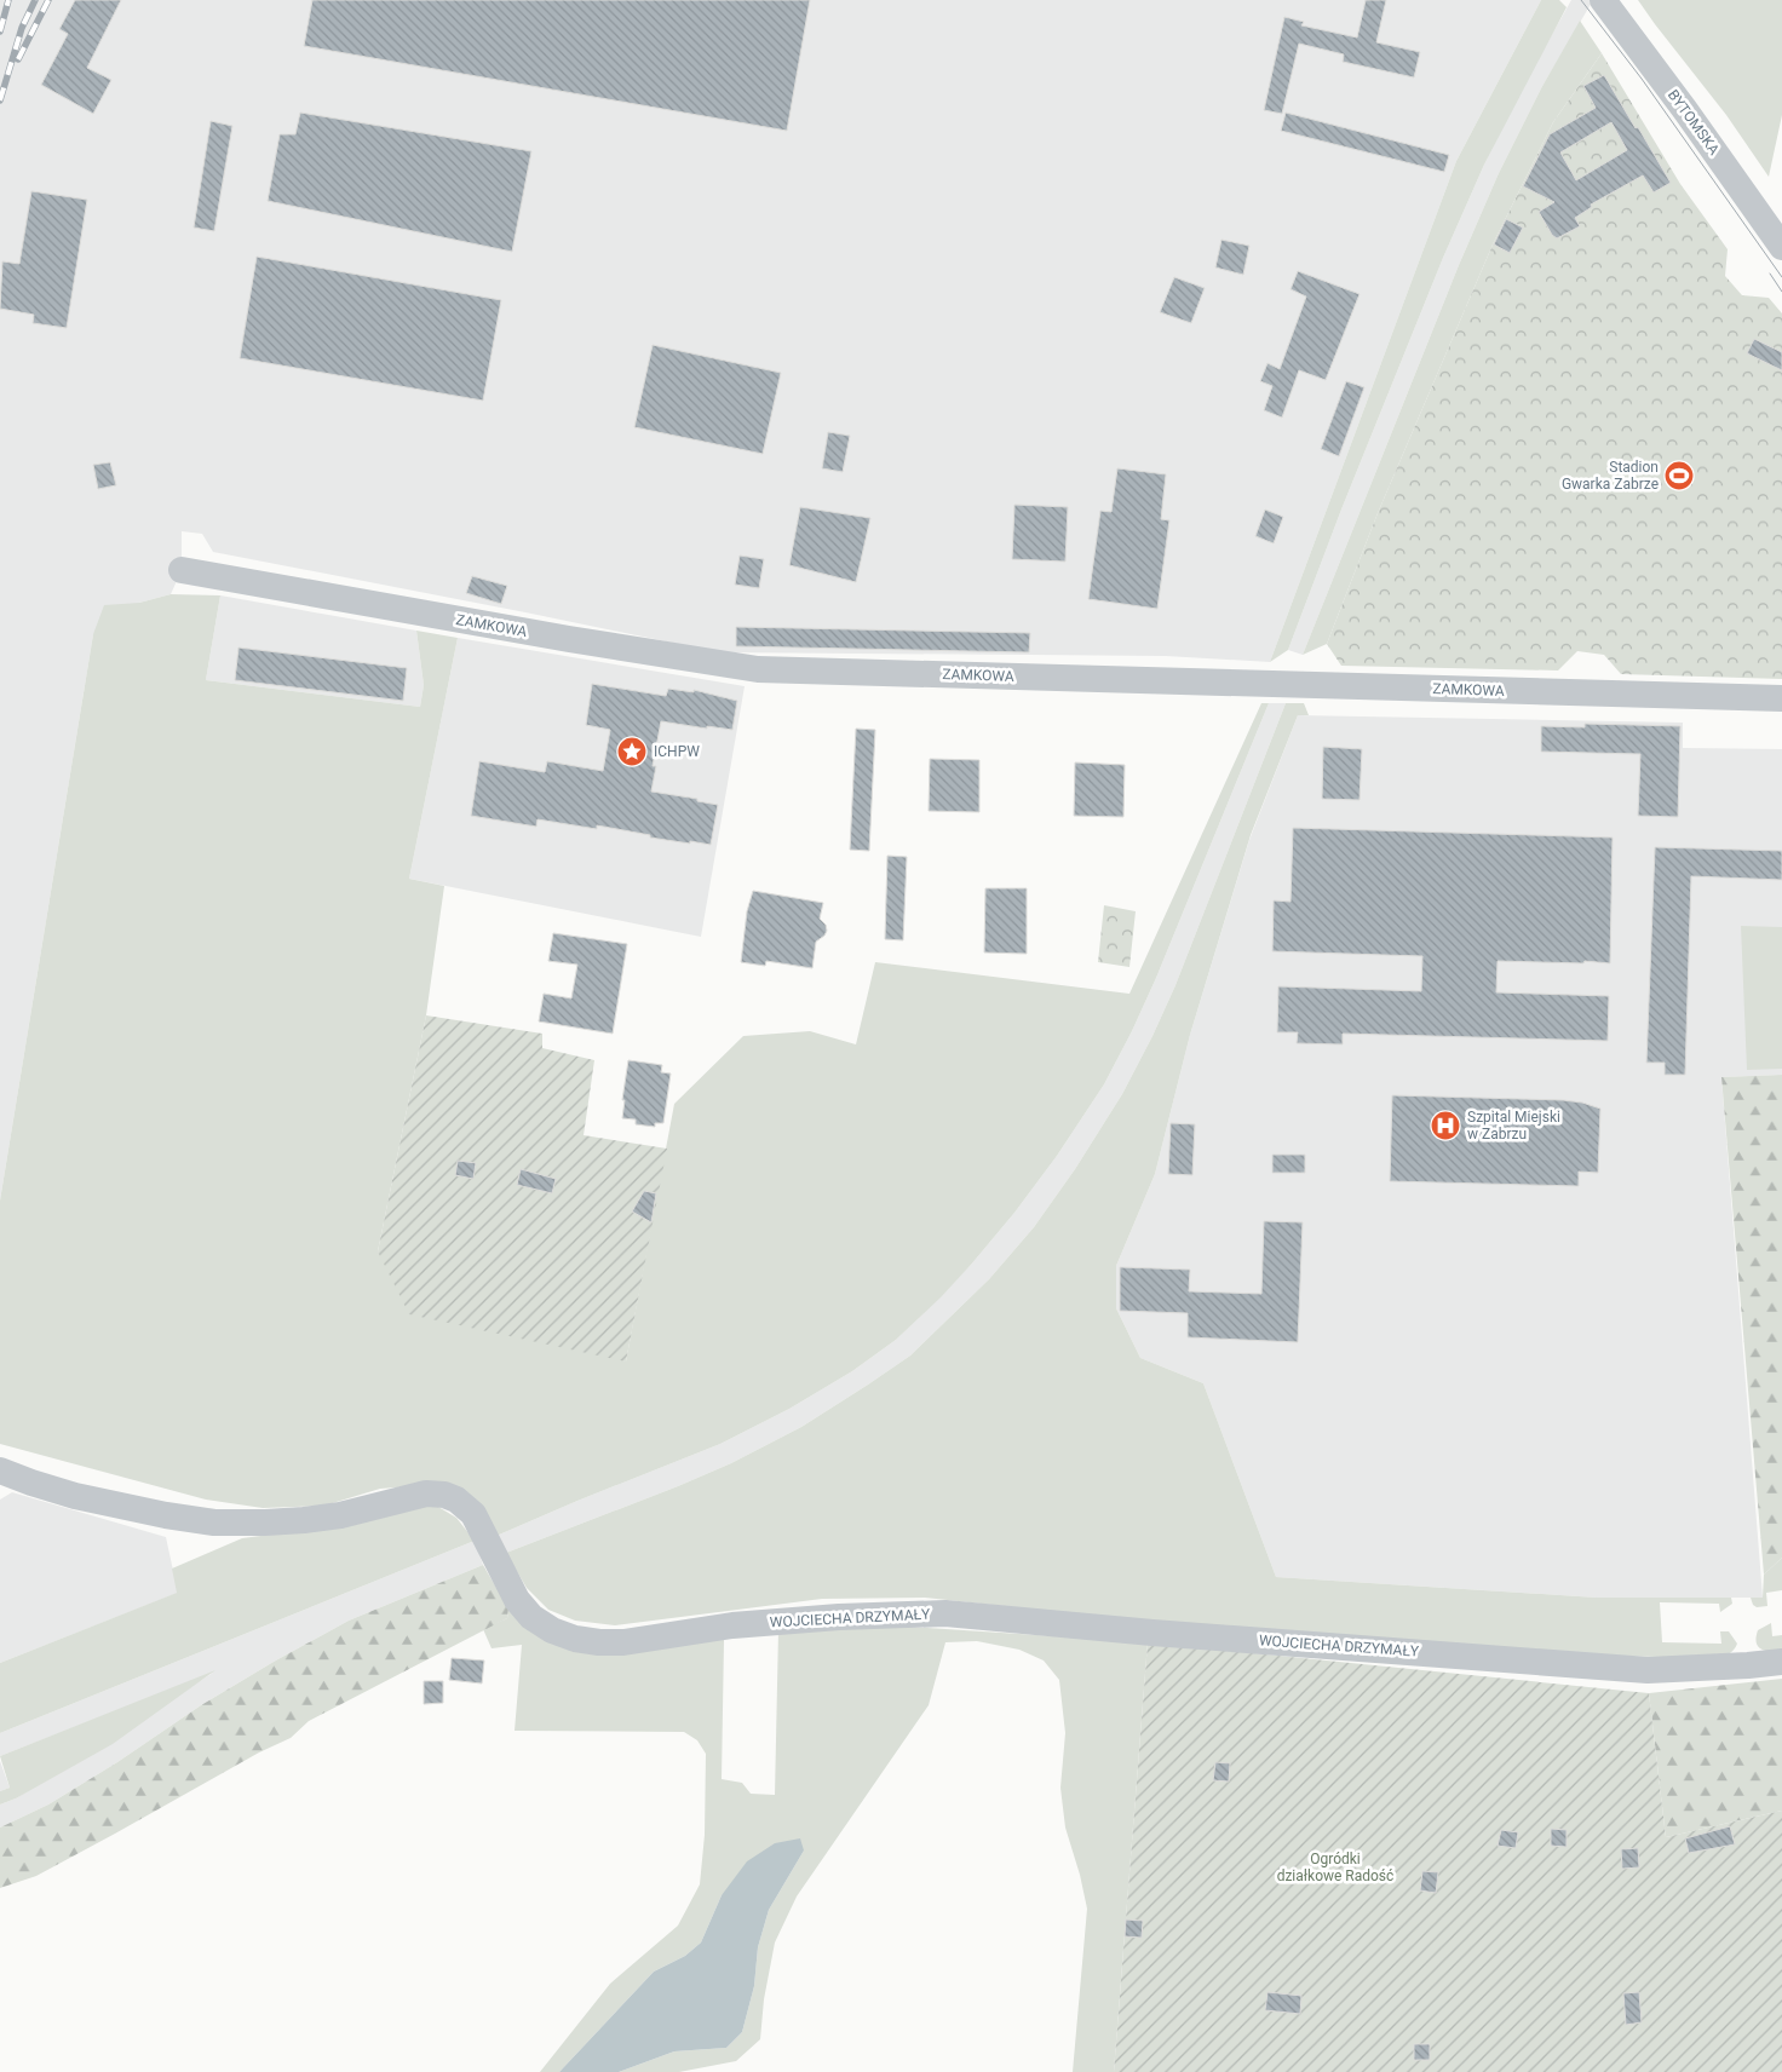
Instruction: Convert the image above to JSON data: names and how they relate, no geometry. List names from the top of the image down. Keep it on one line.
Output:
{"streets":{"street":["BYTOMSKA","ZAMKOWA","WOJCIECHA DRZYMAŁY"]},"parks":["Ogródki działkowe Radość"],"places":{"sports":["Stadion Gwarka Zabrze"],"place":["ICHPW"],"hospital":["Szpital Miejski w Zabrzu"]}}
